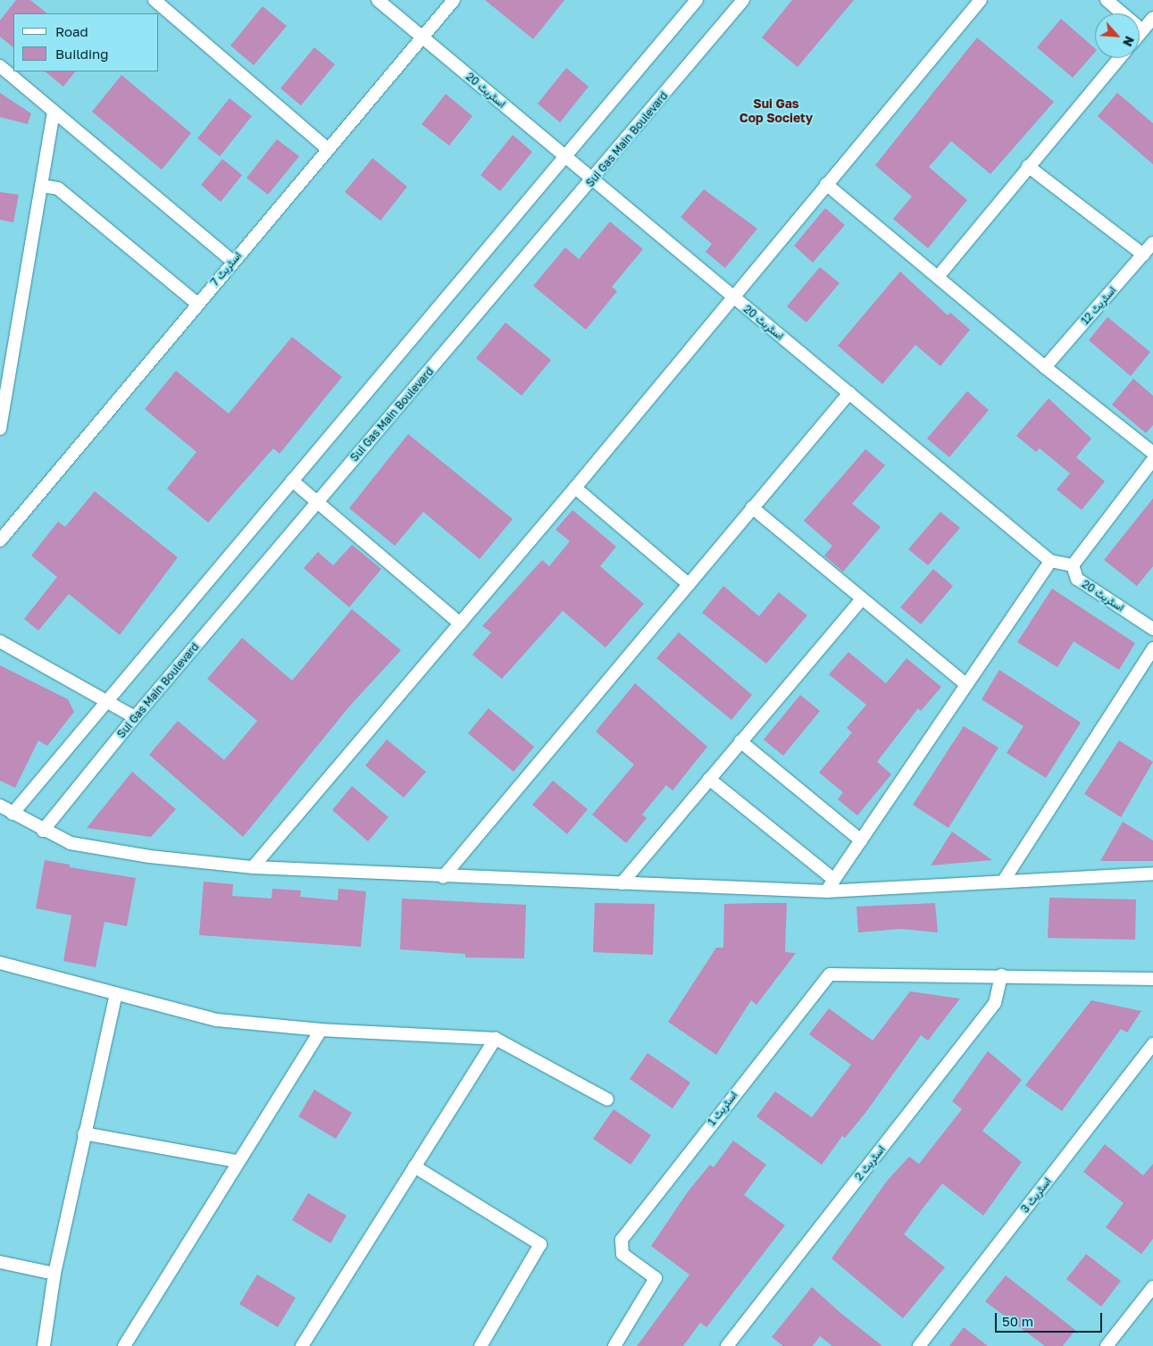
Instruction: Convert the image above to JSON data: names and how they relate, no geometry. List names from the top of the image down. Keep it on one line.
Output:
{"streets":{"street":["اسٹریٹ 20","Sui Gas Main Boulevard","اسٹریٹ 7","اسٹریٹ 12","اسٹریٹ 1","اسٹریٹ 2","اسٹریٹ 3"]},"crossings":[["اسٹریٹ 20","Sui Gas Main Boulevard"],["اسٹریٹ 20","اسٹریٹ 7"],["اسٹریٹ 1","اسٹریٹ 2"]],"districts":["Sui Gas Cop Society"],"legend":["Road","Building"],"scale_bar":"50 m","north":"bottom right"}
